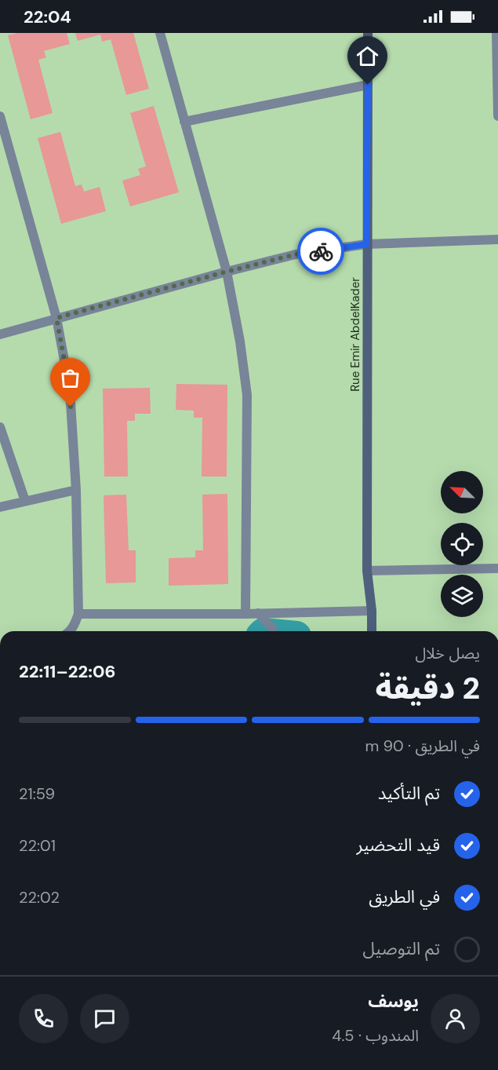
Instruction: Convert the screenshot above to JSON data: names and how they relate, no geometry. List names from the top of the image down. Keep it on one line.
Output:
{"streets":{"main road":["Rue Emir AbdelKader"]},"north":"top left","page":{"status":"22:04","heading":["2 دقيقة","يصل خلال","22:06–22:11"],"panel":["يوسف","المندوب · 4.5"],"bar":"في الطريق · 90 m","list":[["تم التأكيد","21:59"],["قيد التحضير","22:01"],["في الطريق","22:02"],"تم التوصيل"]}}
